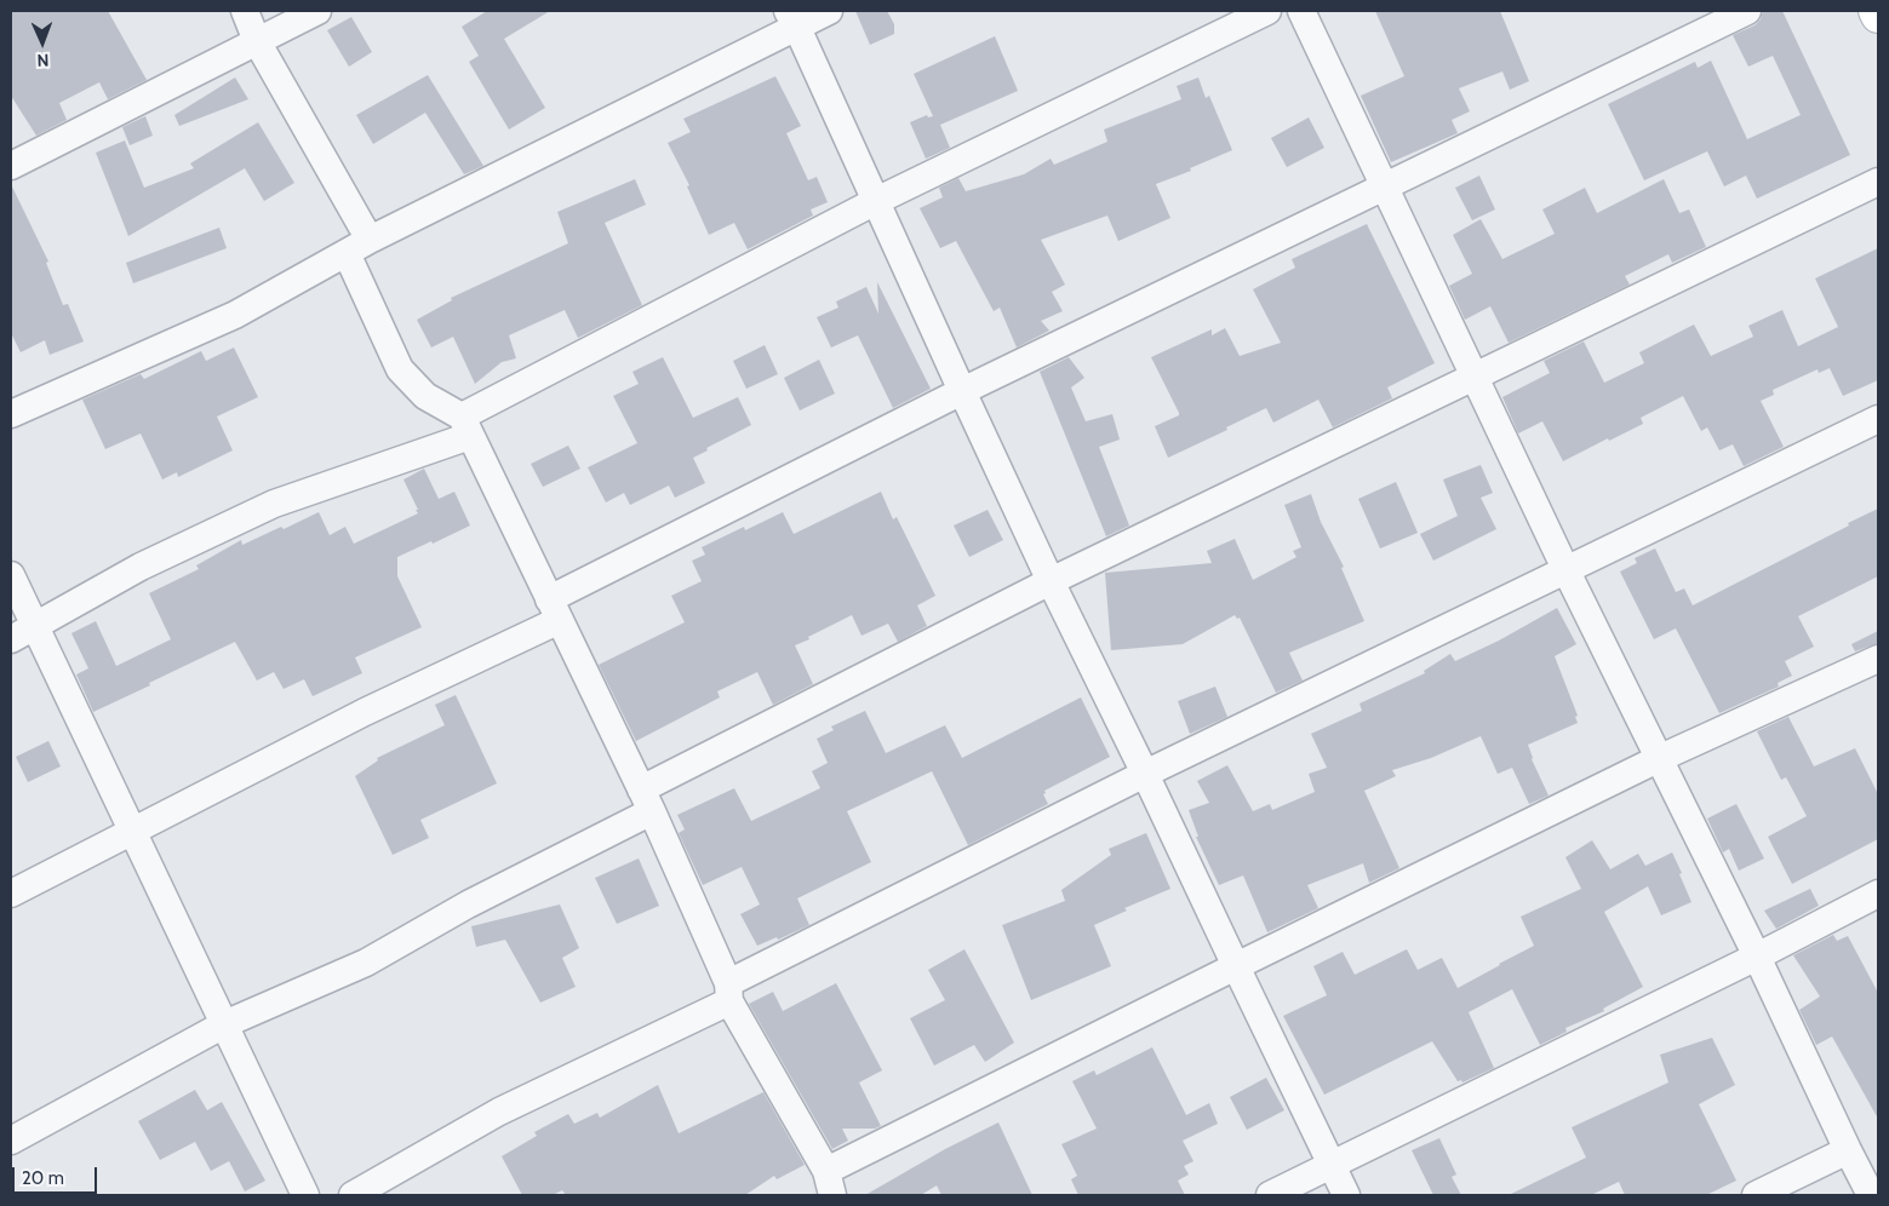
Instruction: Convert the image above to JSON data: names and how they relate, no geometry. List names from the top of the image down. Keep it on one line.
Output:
{"scale_bar":"20 m","north":"bottom"}
